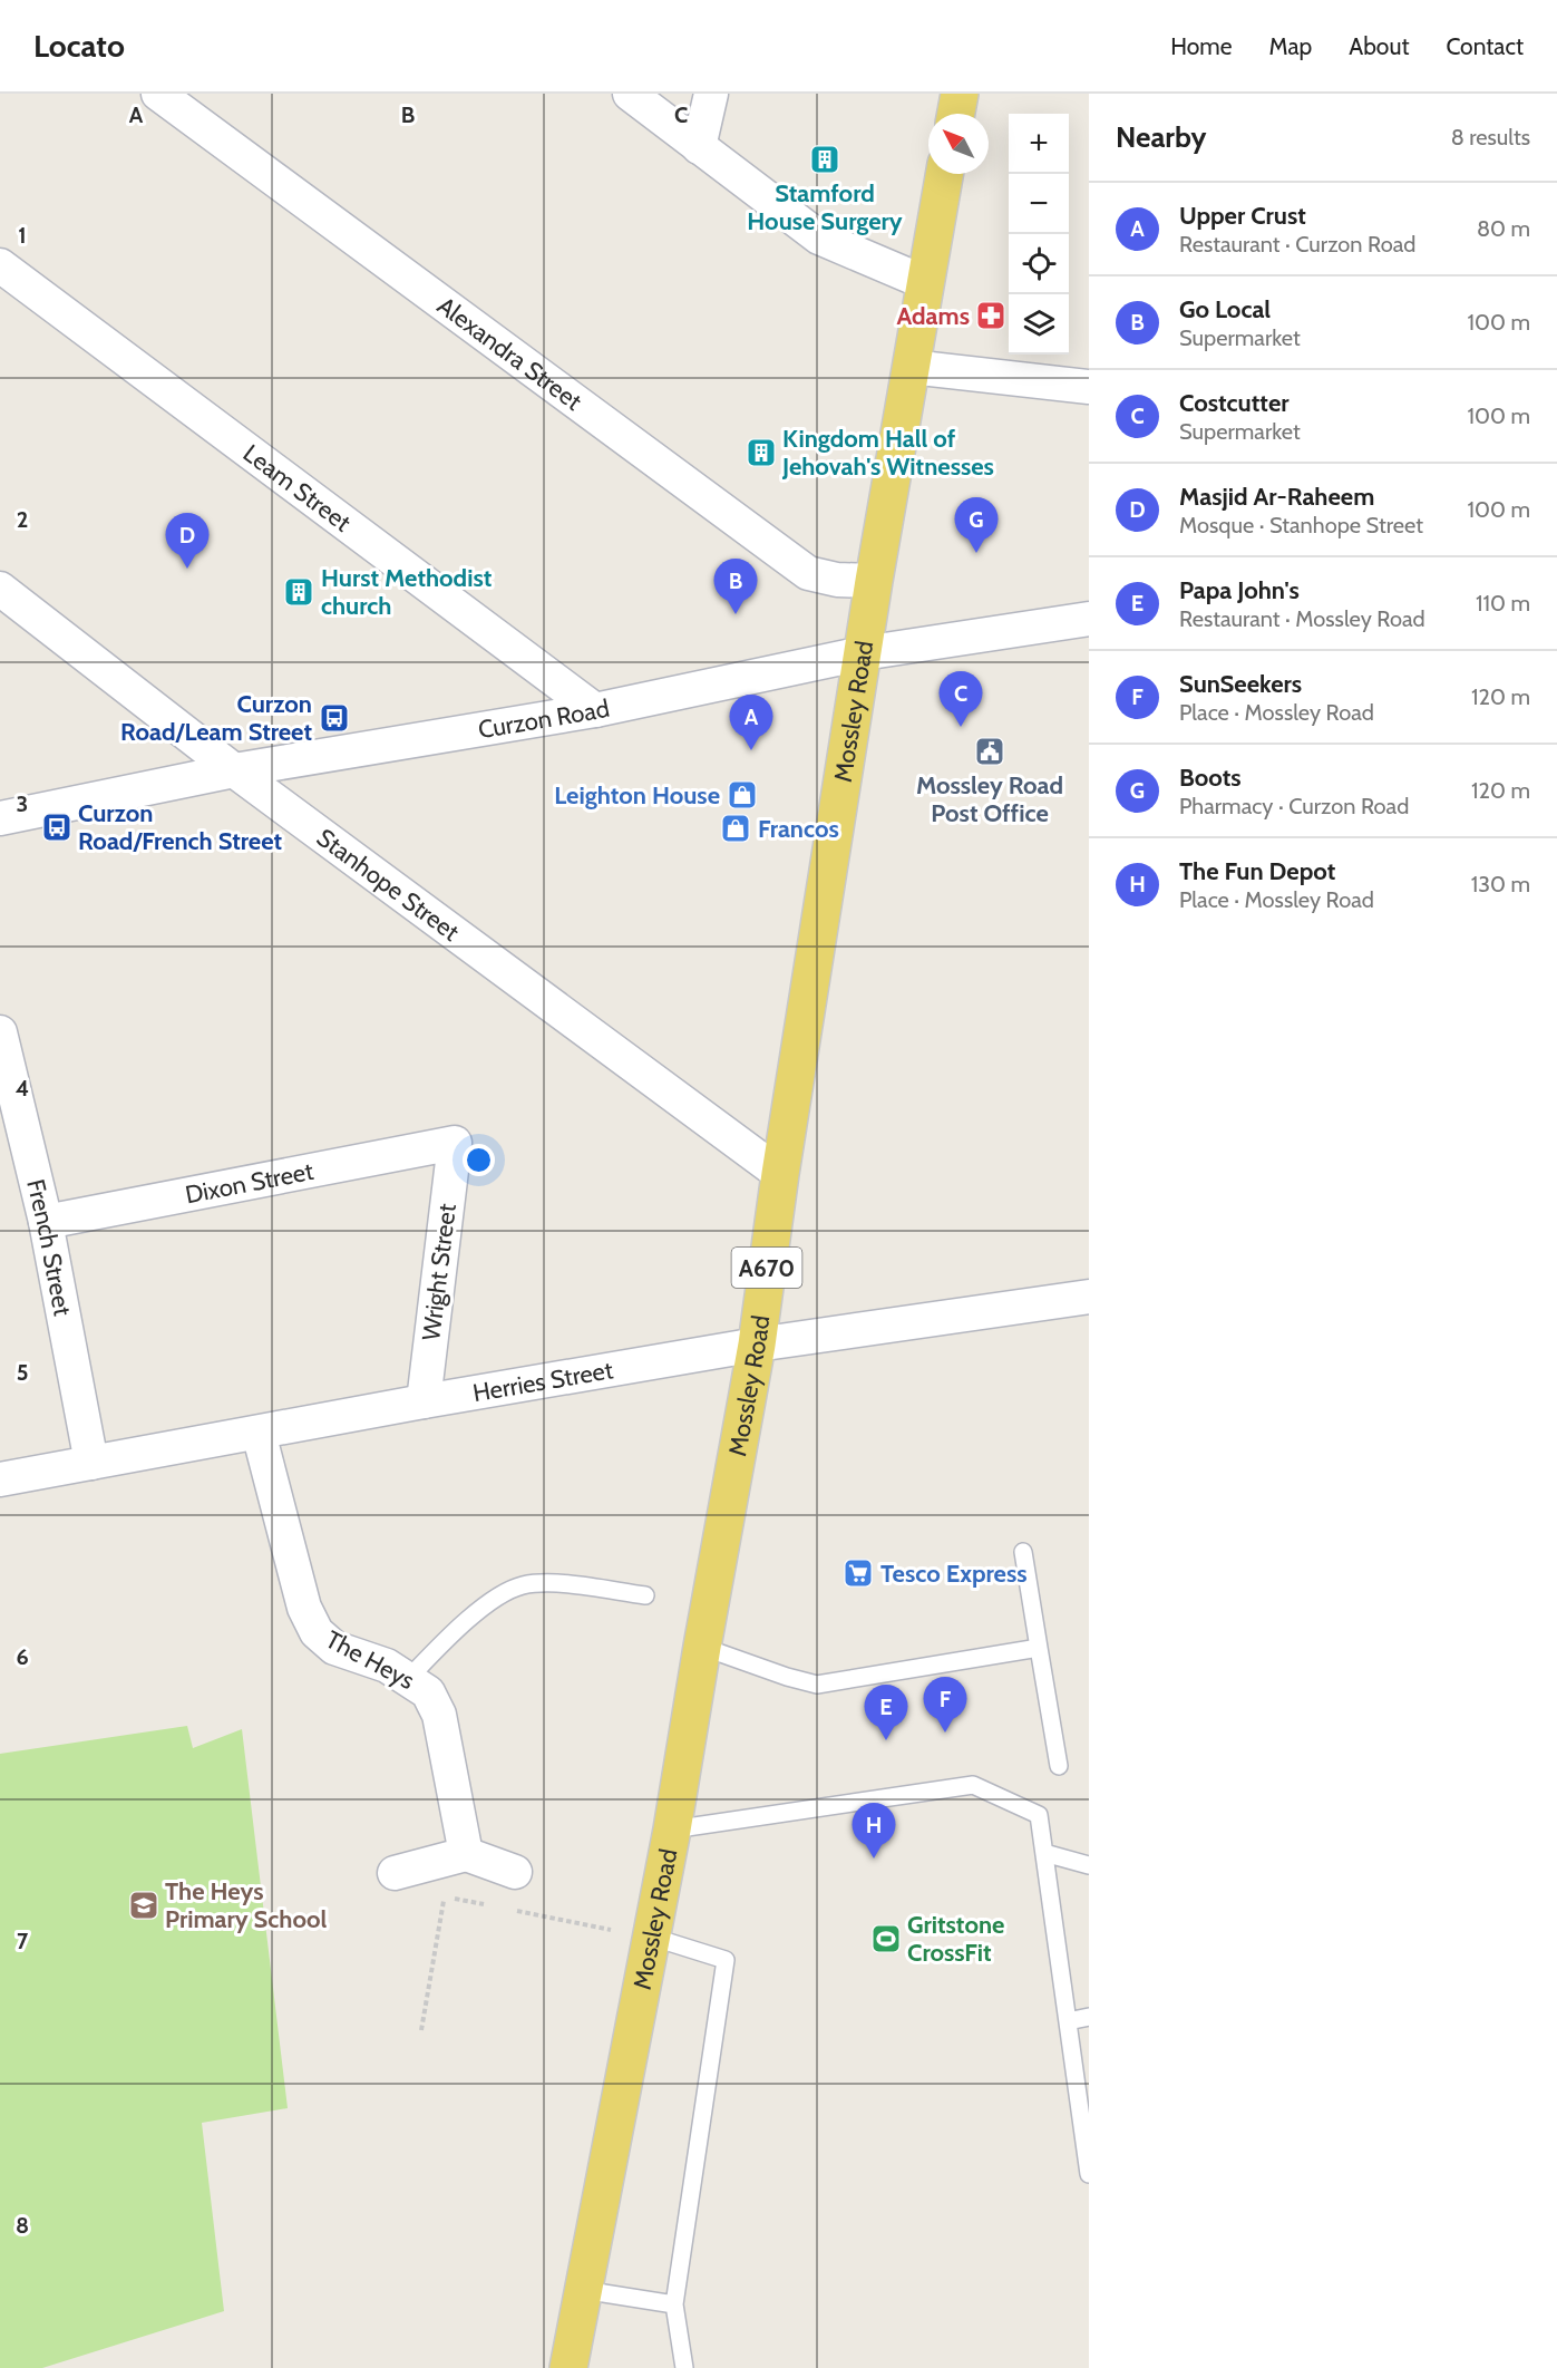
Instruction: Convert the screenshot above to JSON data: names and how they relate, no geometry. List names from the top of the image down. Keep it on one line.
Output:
{"streets":{"main road":["Mossley Road","A670"],"street":["Alexandra Street","Leam Street","Curzon Road","Stanhope Street","Dixon Street","French Street","Wright Street","Herries Street","The Heys"]},"crossings":[["Alexandra Street","Mossley Road"],["Leam Street","Curzon Road"],["Mossley Road","Curzon Road"],["Mossley Road","Stanhope Street"],["Mossley Road","Herries Street"],["Curzon Road","Stanhope Street"],["Dixon Street","French Street"],["Dixon Street","Wright Street"],["French Street","Herries Street"],["Wright Street","Herries Street"],["Herries Street","The Heys"]],"places":{"building":["Stamford House Surgery","Kingdom Hall of Jehovah's Witnesses","Hurst Methodist church"],"pharmacy":["Adams"],"bus stop":["Curzon Road/Leam Street","Curzon Road/French Street"],"public building":["Mossley Road Post Office"],"shop":["Leighton House","Francos"],"supermarket":["Tesco Express"],"school or university":["The Heys Primary School"],"sports":["Gritstone CrossFit"]},"north":"top left","page":{"header":"Locato","nav":["Home","Map","About","Contact"],"heading":["Nearby","8 results"],"map_buttons":["+","−"],"list":[{"mark":"A","name":"Upper Crust","note":"Restaurant · Curzon Road","value":"80 m"},{"mark":"B","name":"Go Local","note":"Supermarket","value":"100 m"},{"mark":"C","name":"Costcutter","note":"Supermarket","value":"100 m"},{"mark":"D","name":"Masjid Ar-Raheem","note":"Mosque · Stanhope Street","value":"100 m"},{"mark":"E","name":"Papa John's","note":"Restaurant · Mossley Road","value":"110 m"},{"mark":"F","name":"SunSeekers","note":"Place · Mossley Road","value":"120 m"},{"mark":"G","name":"Boots","note":"Pharmacy · Curzon Road","value":"120 m"},{"mark":"H","name":"The Fun Depot","note":"Place · Mossley Road","value":"130 m"}],"pins":["G","D","B","C","A","F","E","H"]},"grid":{"columns":["A","B","C"],"rows":["1","2","3","4","5","6","7","8"]}}
